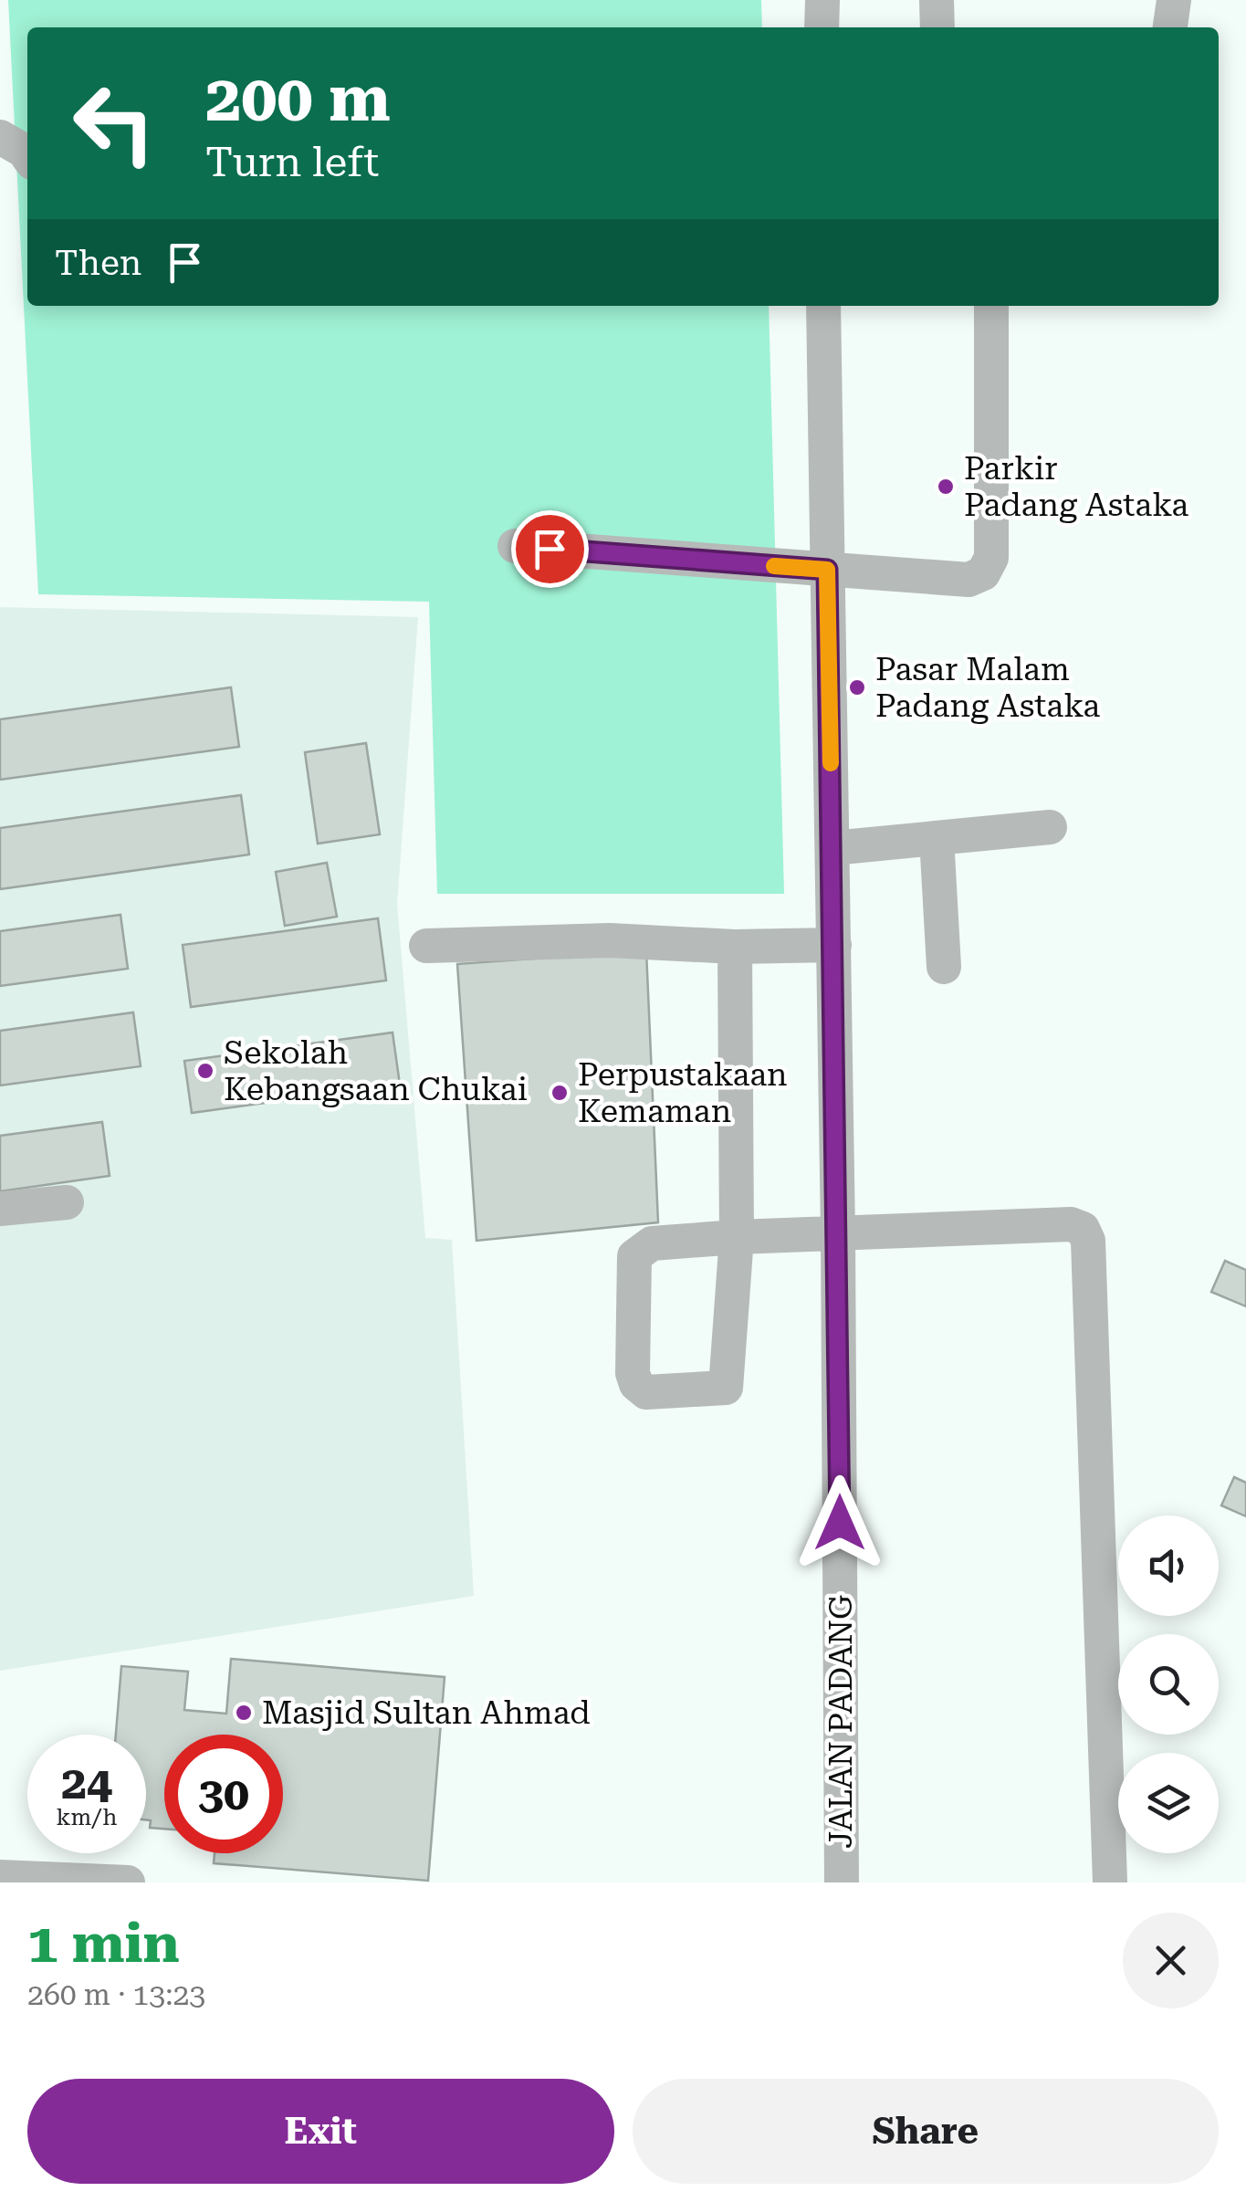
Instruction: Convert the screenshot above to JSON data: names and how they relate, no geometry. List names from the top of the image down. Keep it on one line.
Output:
{"streets":{"street":["JALAN PADANG"]},"places":["Parkir Padang Astaka","Pasar Malam Padang Astaka","Sekolah Kebangsaan Chukai","Perpustakaan Kemaman","Masjid Sultan Ahmad"],"page":{"turn":["200 m","Turn left"],"then":"Then","speed":"24 km/h","limit":"30","heading":["1 min","260 m · 13:23"],"buttons":["Exit","Share"]}}
